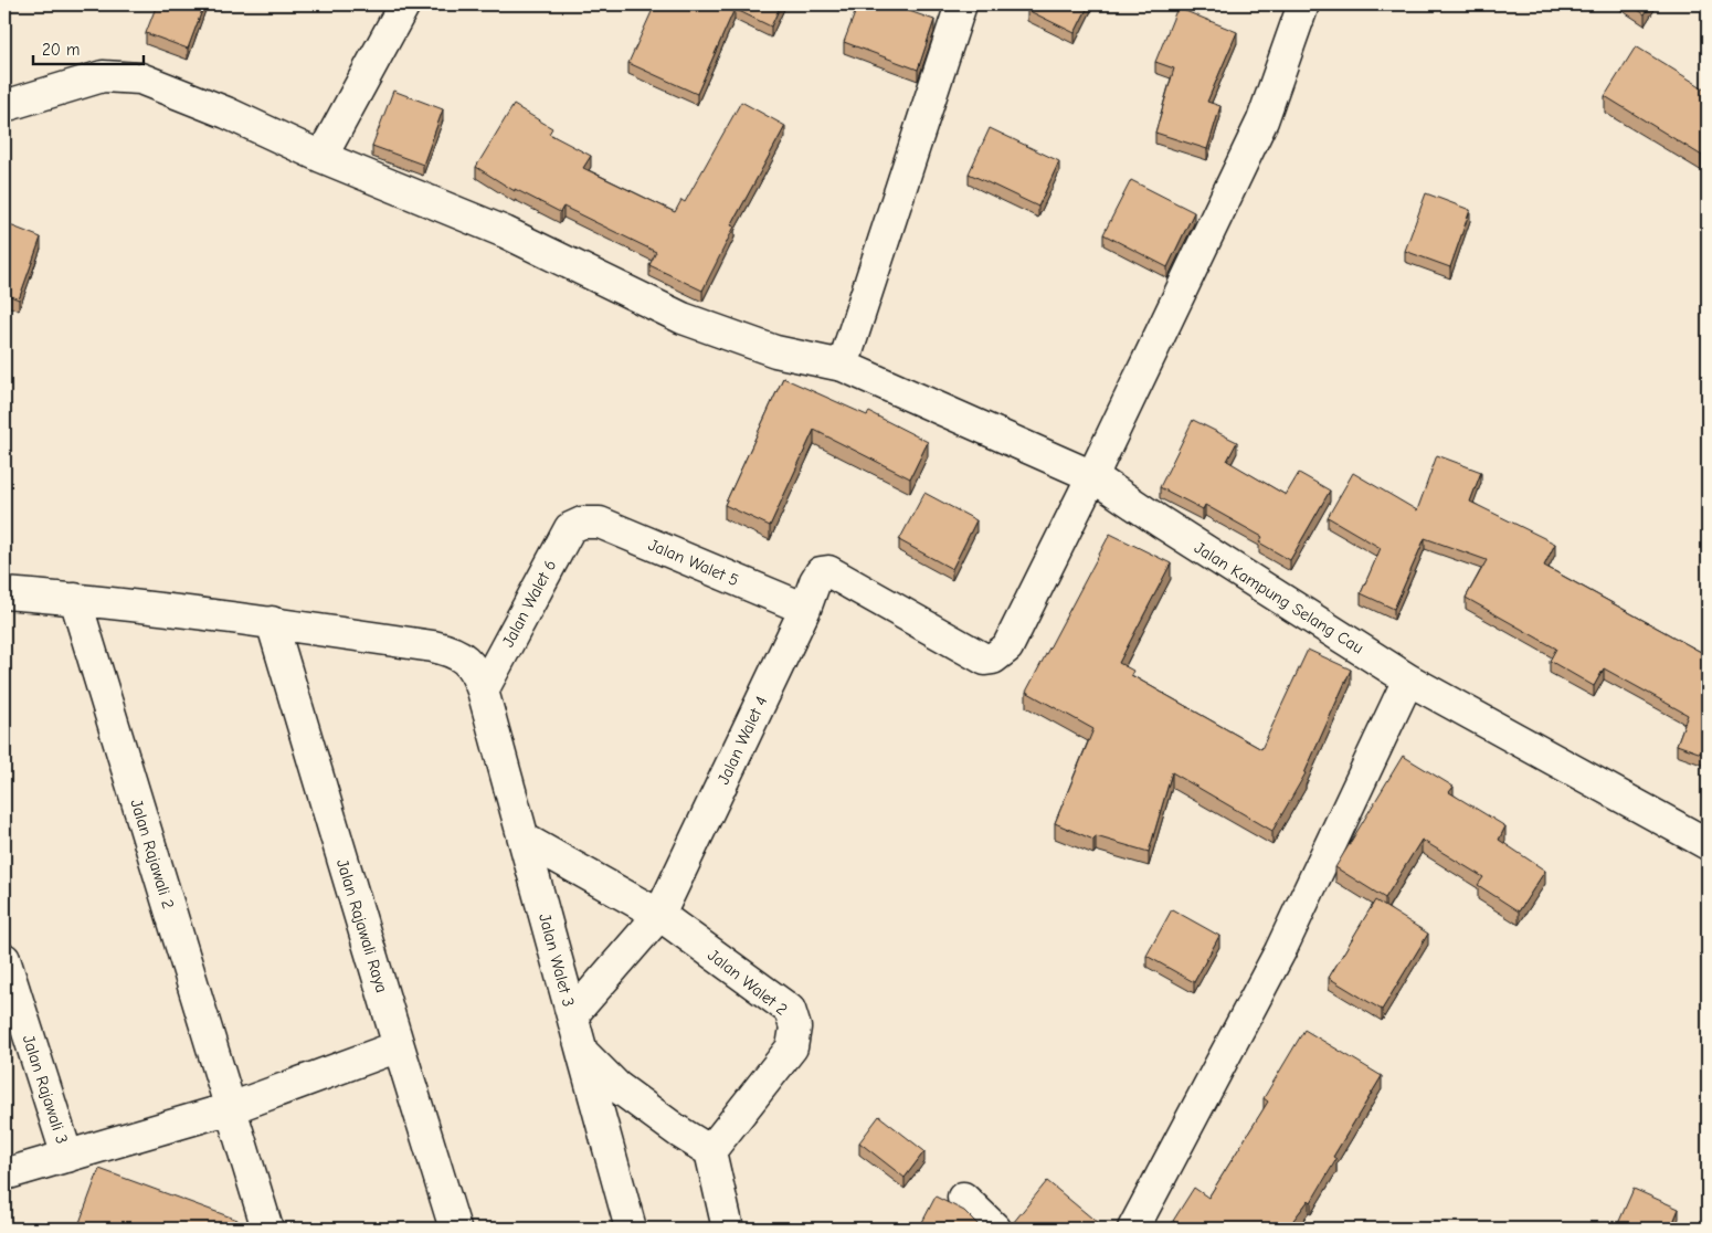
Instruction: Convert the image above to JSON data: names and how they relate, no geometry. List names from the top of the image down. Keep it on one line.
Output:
{"streets":{"street":["Jalan Walet 5","Jalan Kampung Selang Cau","Jalan Walet 6","Jalan Walet 4","Jalan Rajawali 2","Jalan Rajawali Raya","Jalan Walet 3","Jalan Walet 2","Jalan Rajawali 3"]},"crossings":[["Jalan Walet 5","Jalan Walet 6"],["Jalan Walet 5","Jalan Walet 4"],["Jalan Kampung Selang Cau","Jalan Walet 4"],["Jalan Walet 6","Jalan Walet 3"],["Jalan Walet 4","Jalan Walet 3"],["Jalan Walet 4","Jalan Walet 2"],["Jalan Rajawali 2","Jalan Walet 3"],["Jalan Rajawali Raya","Jalan Walet 3"],["Jalan Walet 3","Jalan Walet 2"]],"scale_bar":"20 m"}
